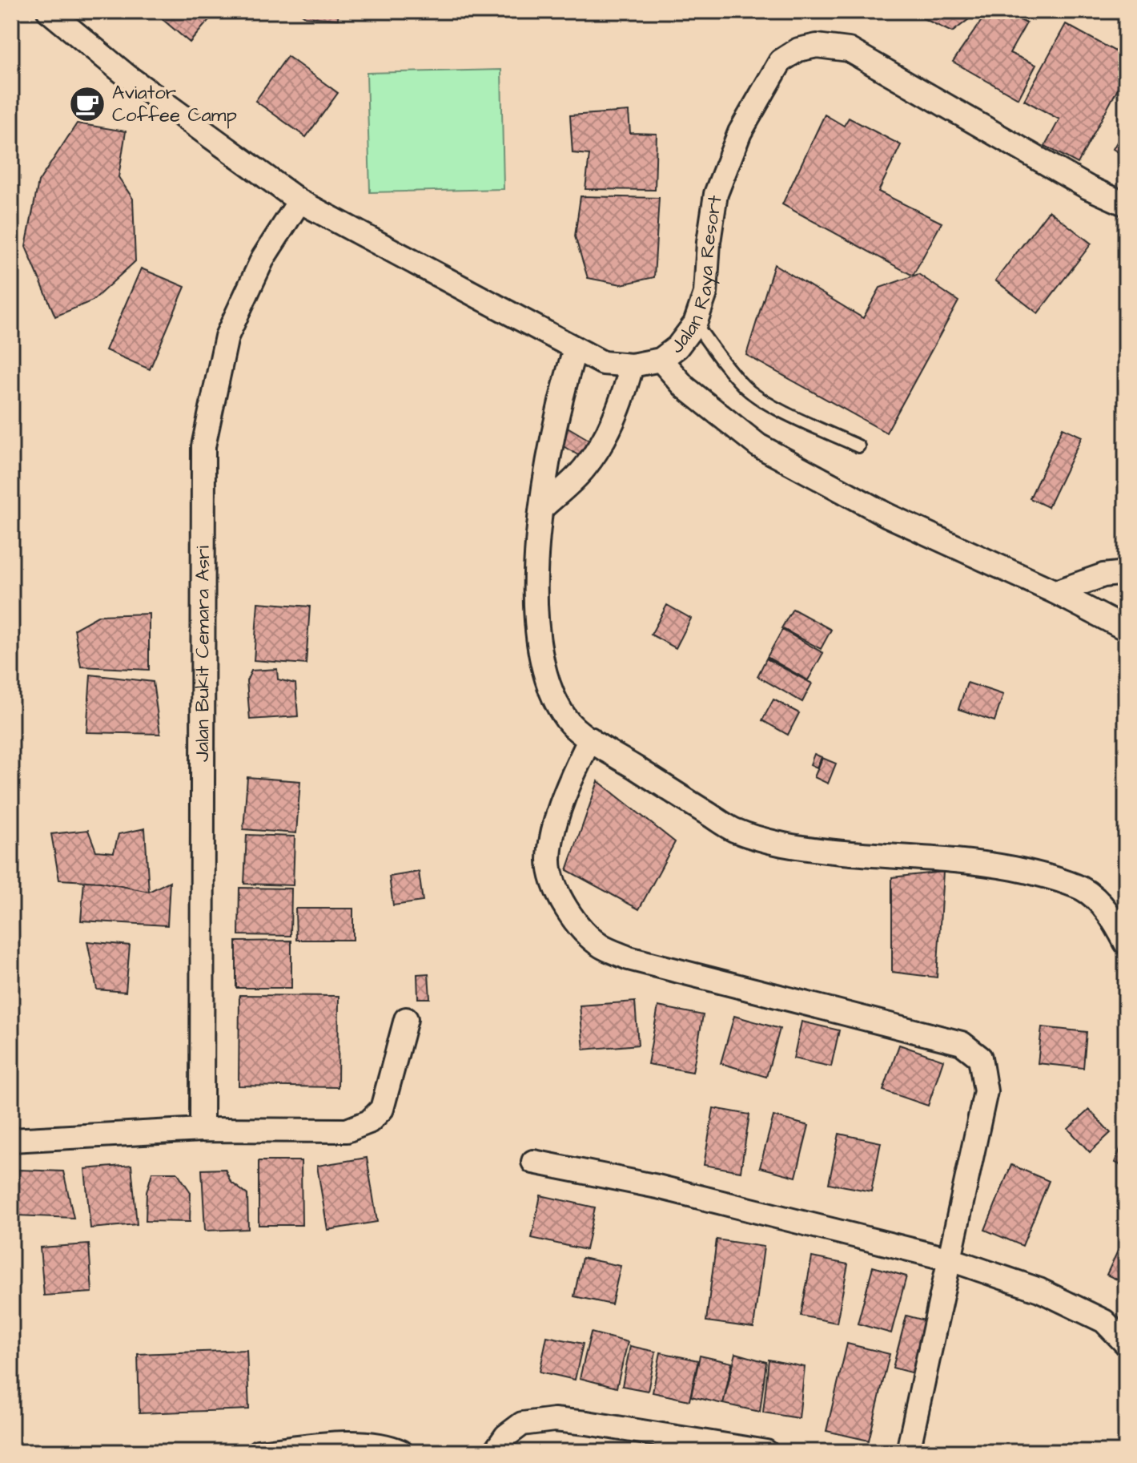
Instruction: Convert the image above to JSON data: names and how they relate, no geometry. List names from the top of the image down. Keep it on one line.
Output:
{"streets":{"street":["Jalan Raya Resort","Jalan Bukit Cemara Asri"]},"crossings":[["Jalan Raya Resort","Jalan Bukit Cemara Asri"]],"places":{"cafe":["Aviator Coffee Camp"]}}
